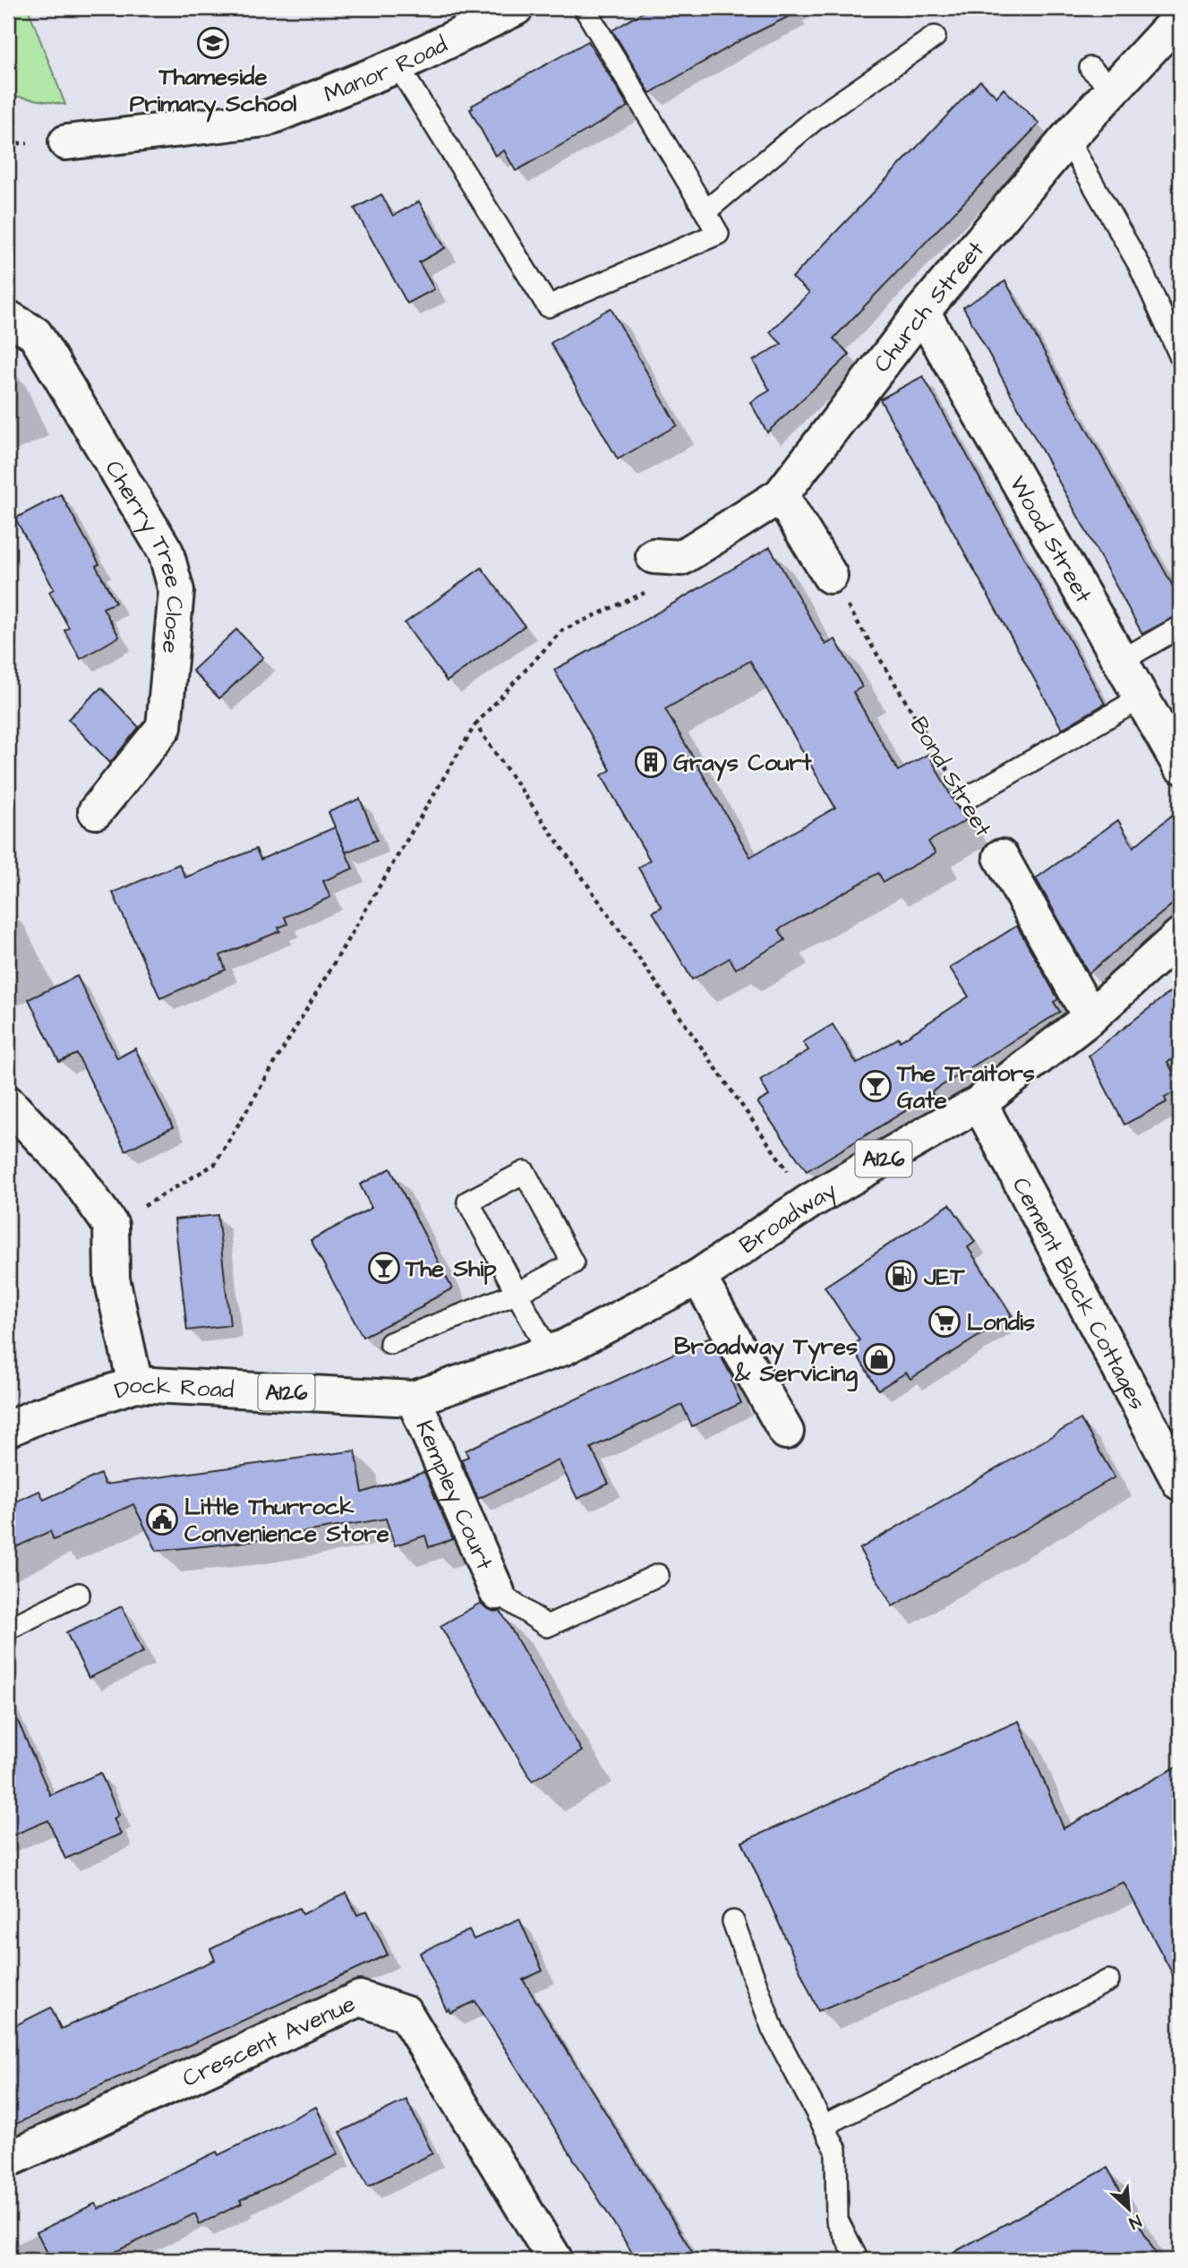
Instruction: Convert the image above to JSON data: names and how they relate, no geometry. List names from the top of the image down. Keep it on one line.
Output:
{"streets":{"street":["Manor Road","Church Street","Wood Street","Cherry Tree Close","Bond Street","A126","Broadway","Cement Block Cottages","Dock Road","Kempley Court","Crescent Avenue"]},"crossings":[["Church Street","Wood Street"],["Bond Street","Broadway"],["Broadway","Cement Block Cottages"],["Broadway","Dock Road"],["Dock Road","Kempley Court"]],"places":{"school or university":["Thameside Primary School"],"building":["Grays Court"],"bar":["The Traitors Gate","The Ship"],"fuel station":["JET"],"supermarket":["Londis"],"shop":["Broadway Tyres & Servicing"],"public building":["Little Thurrock Convenience Store"]},"north":"bottom right"}
